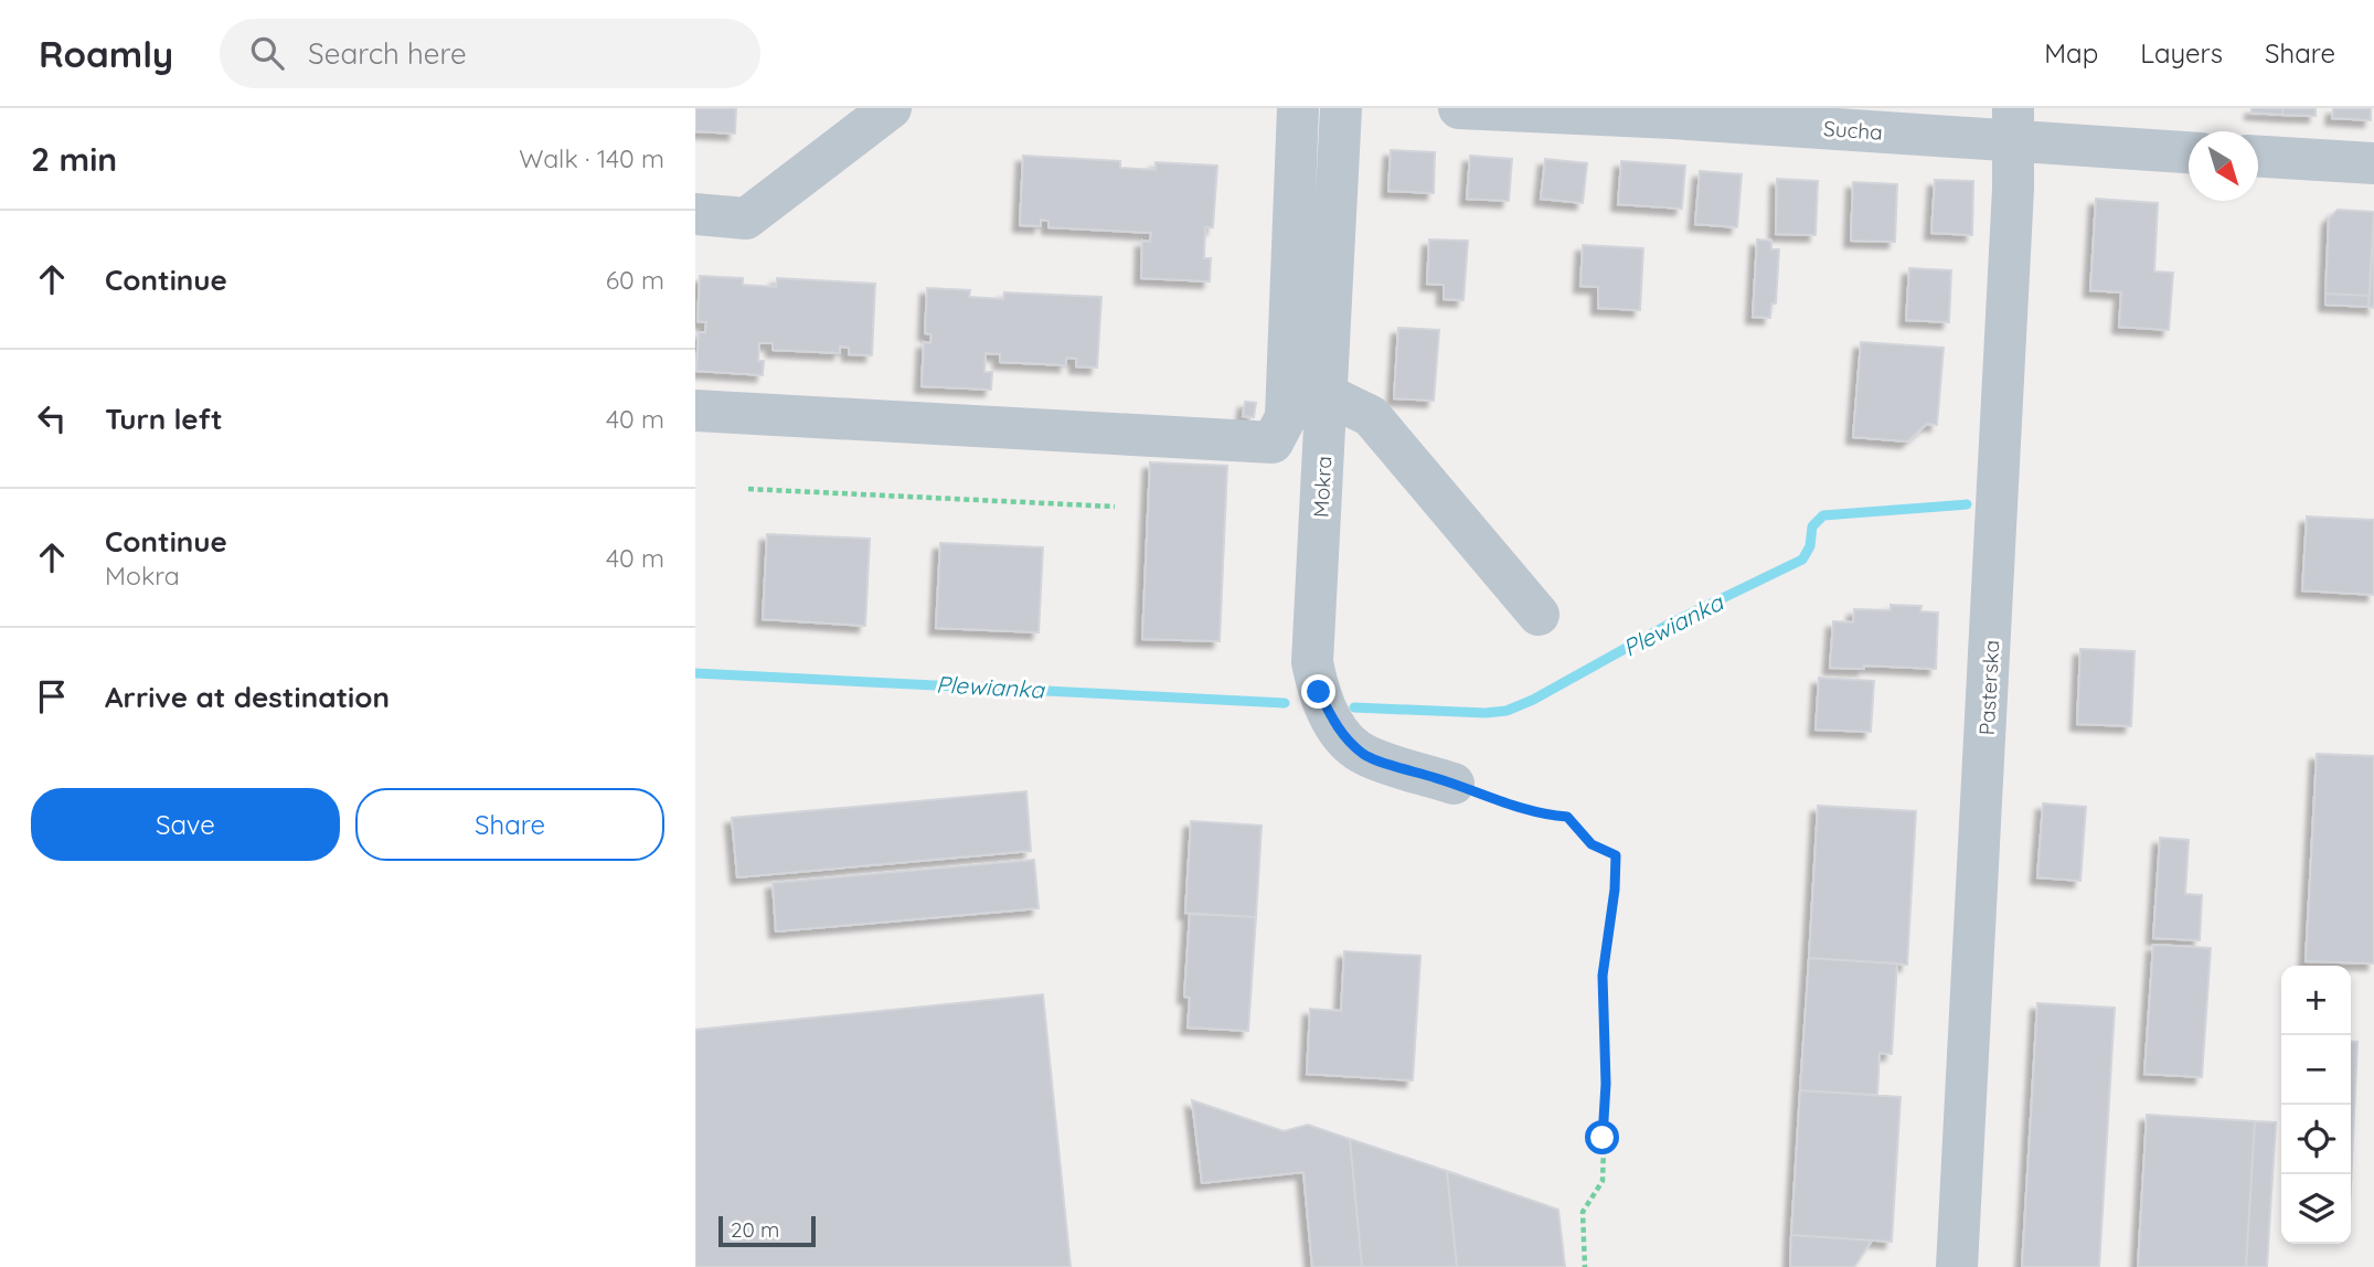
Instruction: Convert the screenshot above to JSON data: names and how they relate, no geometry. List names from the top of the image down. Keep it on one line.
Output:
{"streets":{"street":["Sucha","Mokra","Pasterska"]},"crossings":[["Sucha","Pasterska"]],"water":["Plewianka"],"scale_bar":"20 m","north":"bottom right","page":{"header":"Roamly","search":"Search here","nav":["Map","Layers","Share"],"heading":["2 min","Walk · 140 m"],"list":[["Continue","60 m"],["Turn left","40 m"],["Continue","Mokra","40 m"],"Arrive at destination"],"buttons":["Save","Share"],"map_buttons":["+","−"],"scale":"20 m"}}
